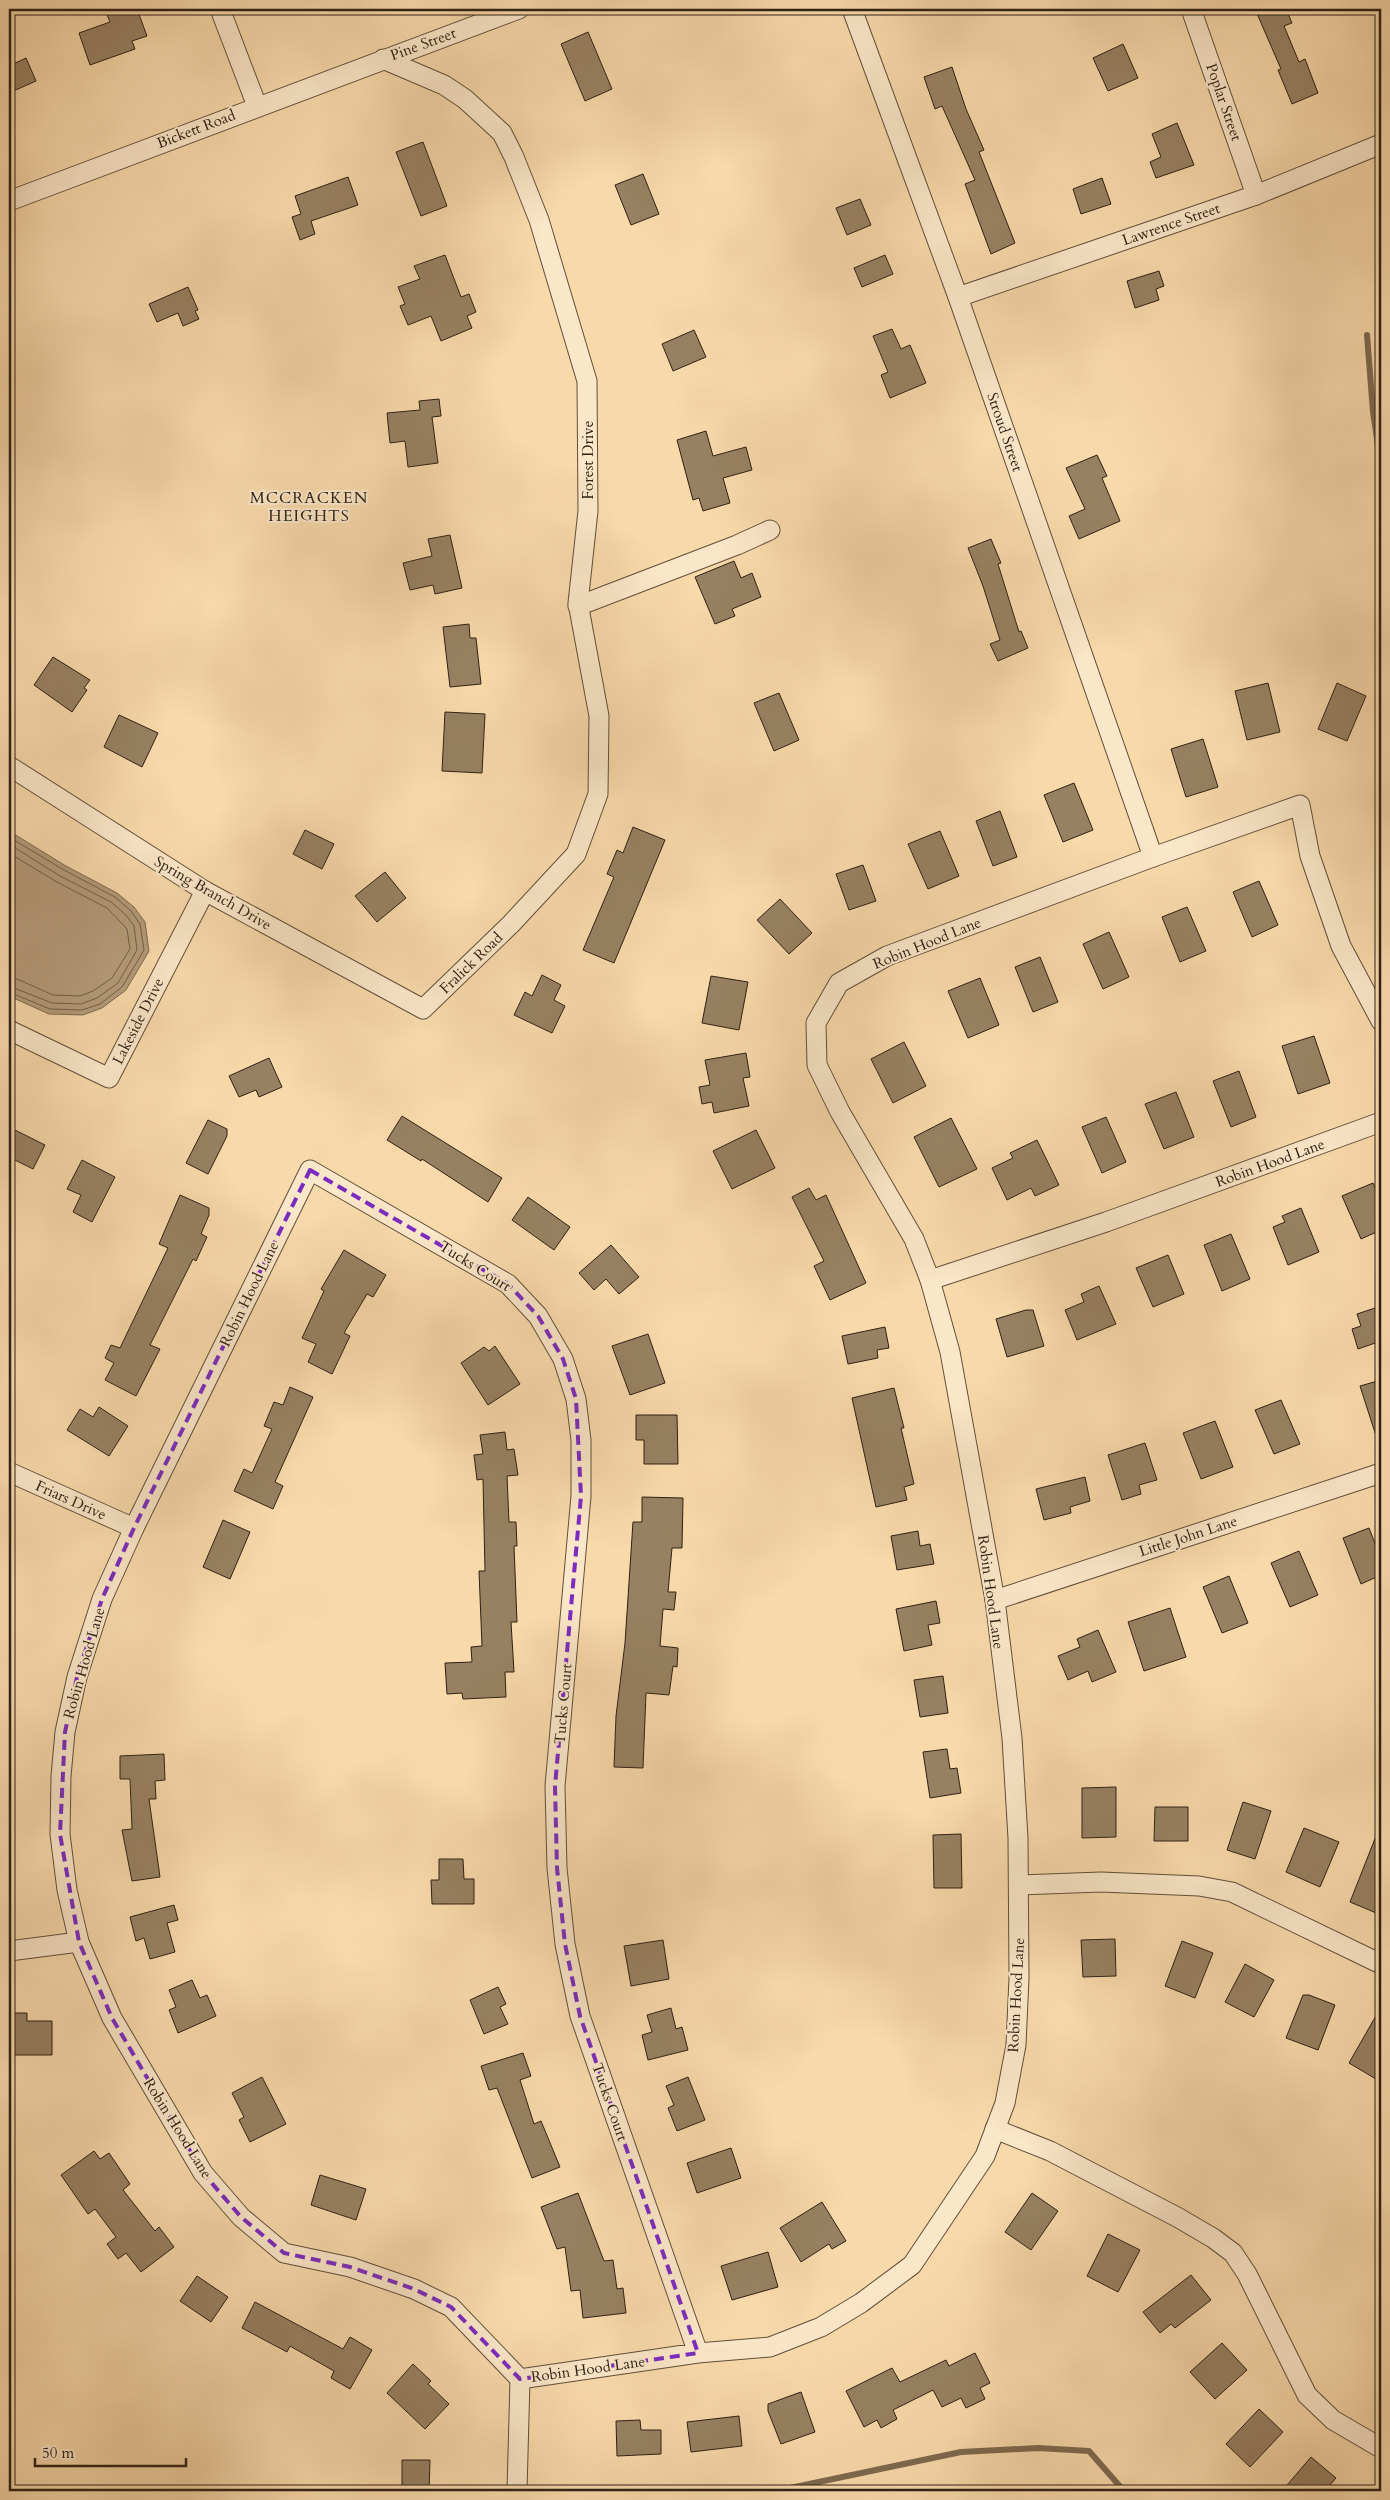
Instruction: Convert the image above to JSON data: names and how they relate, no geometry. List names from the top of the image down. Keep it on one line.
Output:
{"streets":{"street":["Pine Street","Poplar Street","Bickett Road","Lawrence Street","Stroud Street","Forest Drive","Spring Branch Drive","Robin Hood Lane","Fralick Road","Lakeside Drive","Tucks Court","Friars Drive","Little John Lane"]},"crossings":[["Pine Street","Bickett Road"],["Pine Street","Forest Drive"],["Poplar Street","Lawrence Street"],["Bickett Road","Forest Drive"],["Lawrence Street","Stroud Street"],["Stroud Street","Robin Hood Lane"],["Forest Drive","Fralick Road"],["Spring Branch Drive","Fralick Road"],["Spring Branch Drive","Lakeside Drive"],["Robin Hood Lane","Tucks Court"],["Robin Hood Lane","Friars Drive"],["Robin Hood Lane","Little John Lane"]],"districts":["MCCRACKEN HEIGHTS"],"scale_bar":"50 m"}
